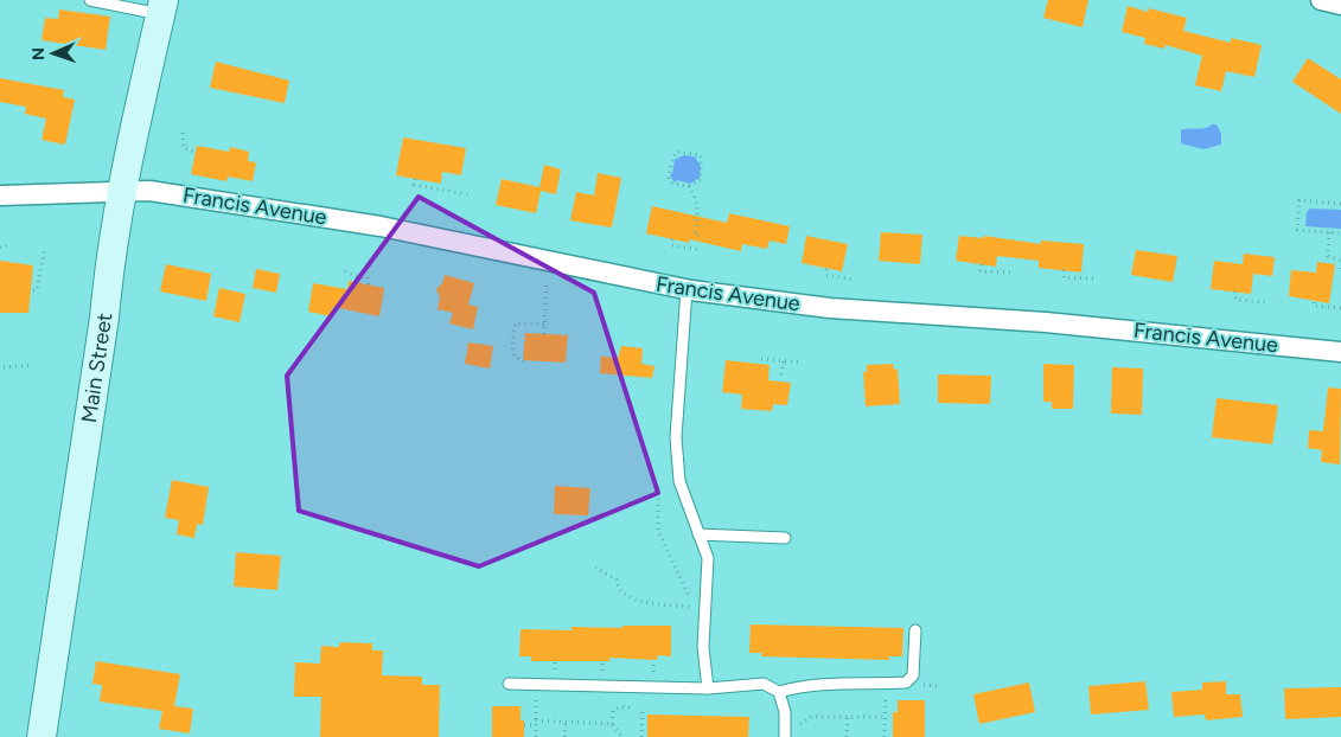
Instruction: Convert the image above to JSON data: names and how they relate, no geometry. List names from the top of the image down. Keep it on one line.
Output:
{"streets":{"main road":["Main Street"],"street":["Francis Avenue"]},"crossings":[["Francis Avenue","Main Street"]],"north":"left"}
